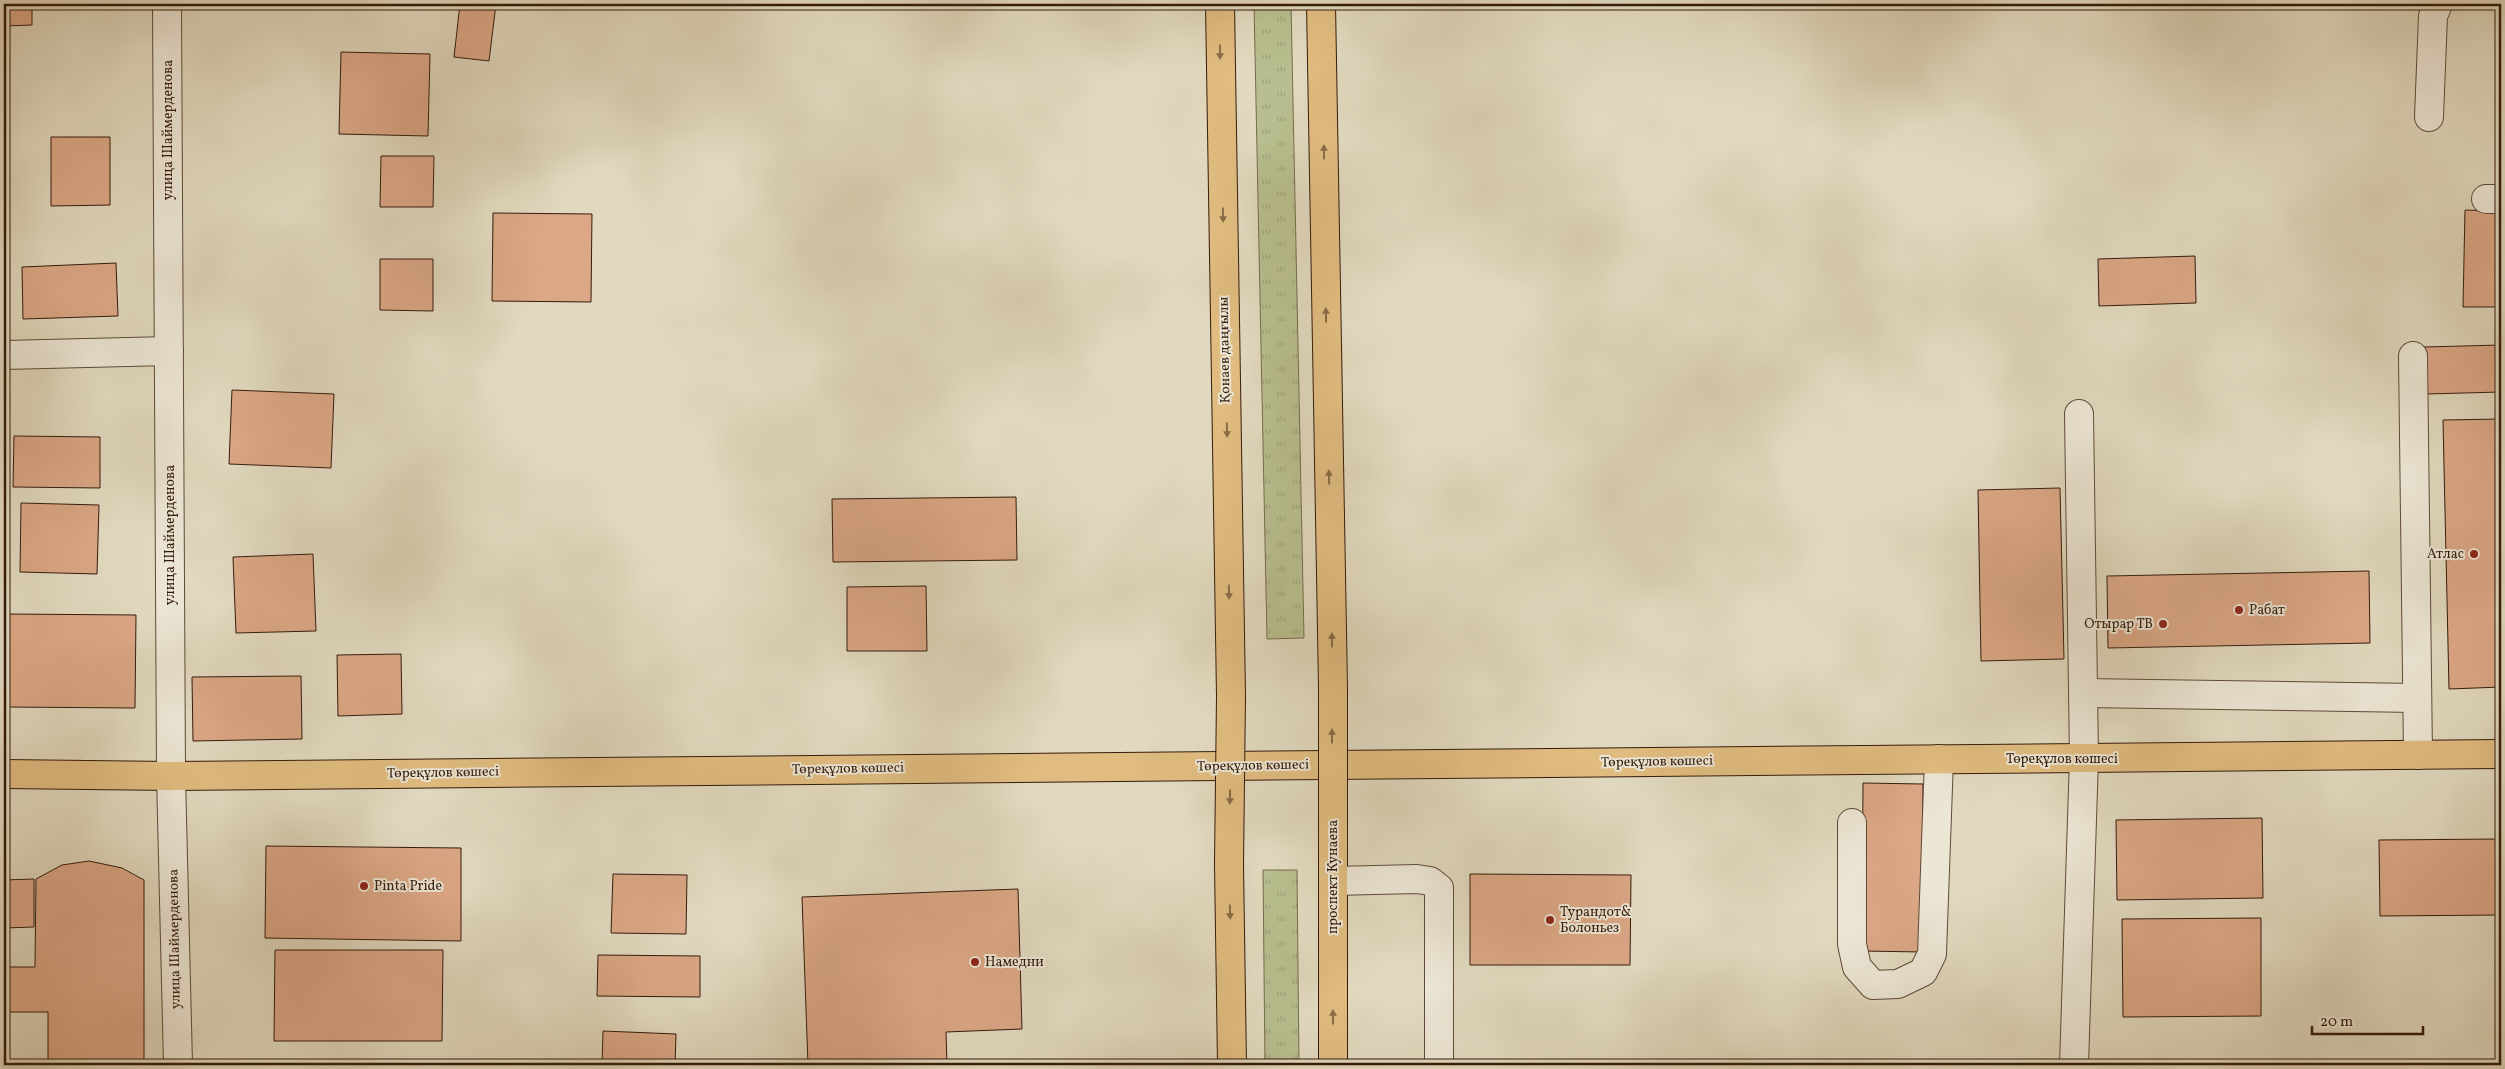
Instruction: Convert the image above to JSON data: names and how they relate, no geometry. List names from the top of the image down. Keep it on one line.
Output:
{"streets":{"main road":["Қонаев даңғылы","Төреқұлов көшесі","проспект Кунаева"],"street":["улица Шаймерденова"]},"crossings":[["улица Шаймерденова","Төреқұлов көшесі"]],"one_way":["Қонаев даңғылы","проспект Кунаева"],"places":["Атлас","Рабат","Отырар ТВ","Pinta Pride","Турандот& Болоньез","Намедни"],"scale_bar":"20 m"}
